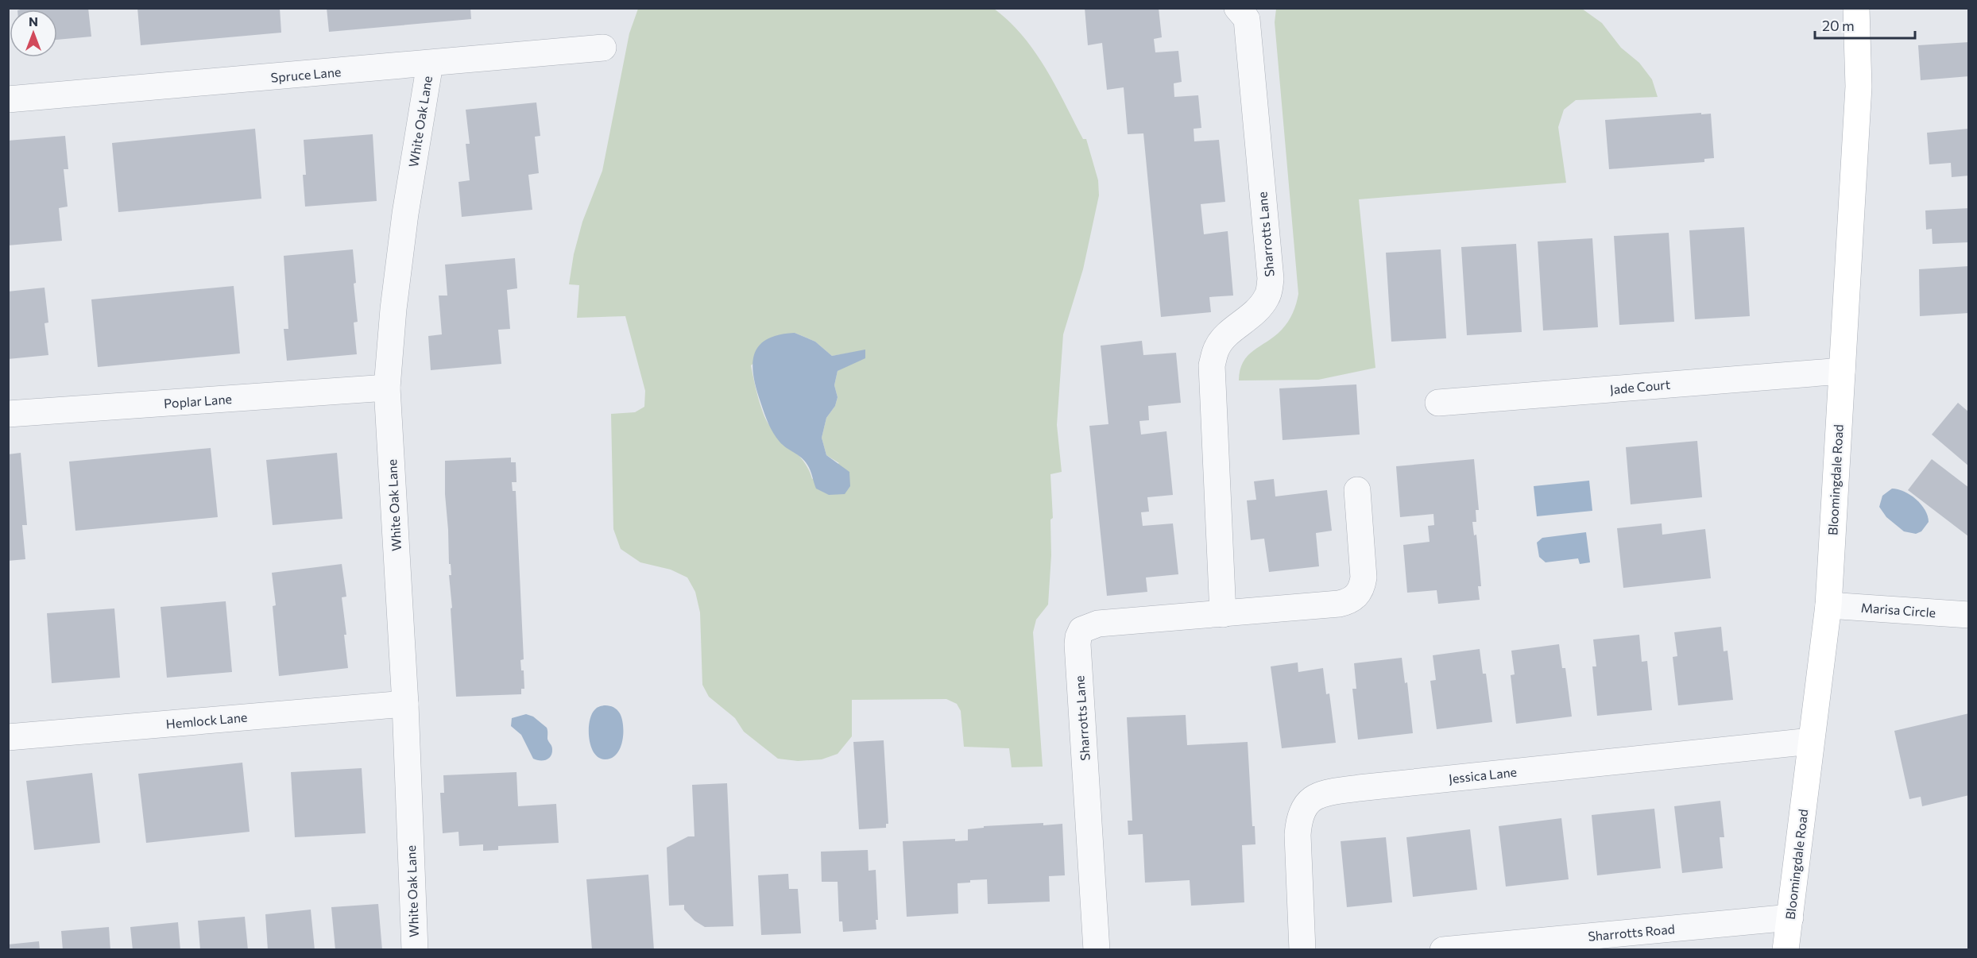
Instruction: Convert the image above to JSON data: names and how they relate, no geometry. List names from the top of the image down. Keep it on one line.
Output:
{"streets":{"street":["Spruce Lane","White Oak Lane","Sharrotts Lane","Jade Court","Poplar Lane","Bloomingdale Road","Marisa Circle","Hemlock Lane","Jessica Lane","Sharrotts Road"]},"crossings":[["Spruce Lane","White Oak Lane"],["White Oak Lane","Poplar Lane"],["White Oak Lane","Hemlock Lane"],["Jade Court","Bloomingdale Road"],["Bloomingdale Road","Marisa Circle"],["Bloomingdale Road","Jessica Lane"],["Bloomingdale Road","Sharrotts Road"]],"scale_bar":"20 m","north":"top"}
